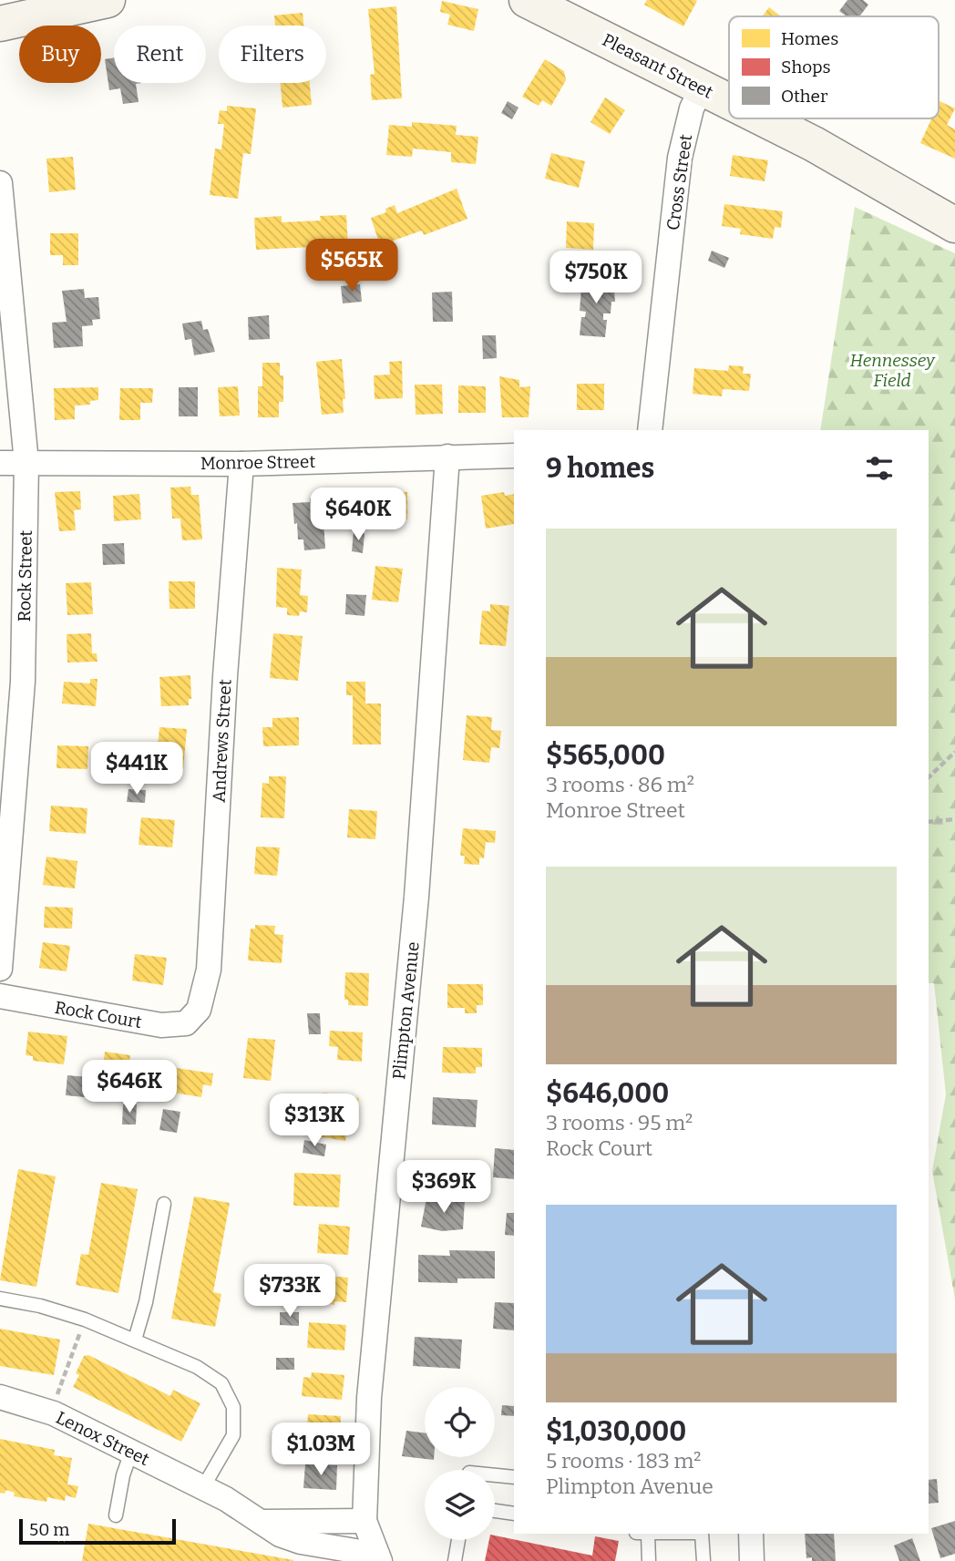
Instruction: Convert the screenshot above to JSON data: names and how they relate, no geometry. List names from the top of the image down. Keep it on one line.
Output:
{"streets":{"street":["Pleasant Street","Cross Street","Monroe Street","Rock Street","Andrews Street","Plimpton Avenue","Rock Court","Lenox Street"]},"crossings":[["Pleasant Street","Cross Street"],["Monroe Street","Rock Street"],["Monroe Street","Andrews Street"],["Monroe Street","Plimpton Avenue"],["Andrews Street","Rock Court"],["Plimpton Avenue","Lenox Street"]],"parks":["Hennessey Field"],"legend":["Homes","Shops","Other"],"scale_bar":"50 m","page":{"chip":["Buy","Rent","Filters"],"price":["$565K","$750K","$640K","$441K","$646K","$313K","$369K","$733K","$1.03M"],"heading":"9 homes","list":[{"name":"$565,000","note":"3 rooms · 86 m² · Monroe Street"},{"name":"$646,000","note":"3 rooms · 95 m² · Rock Court"},{"name":"$1,030,000","note":"5 rooms · 183 m² · Plimpton Avenue"}],"scale":"50 m"}}
